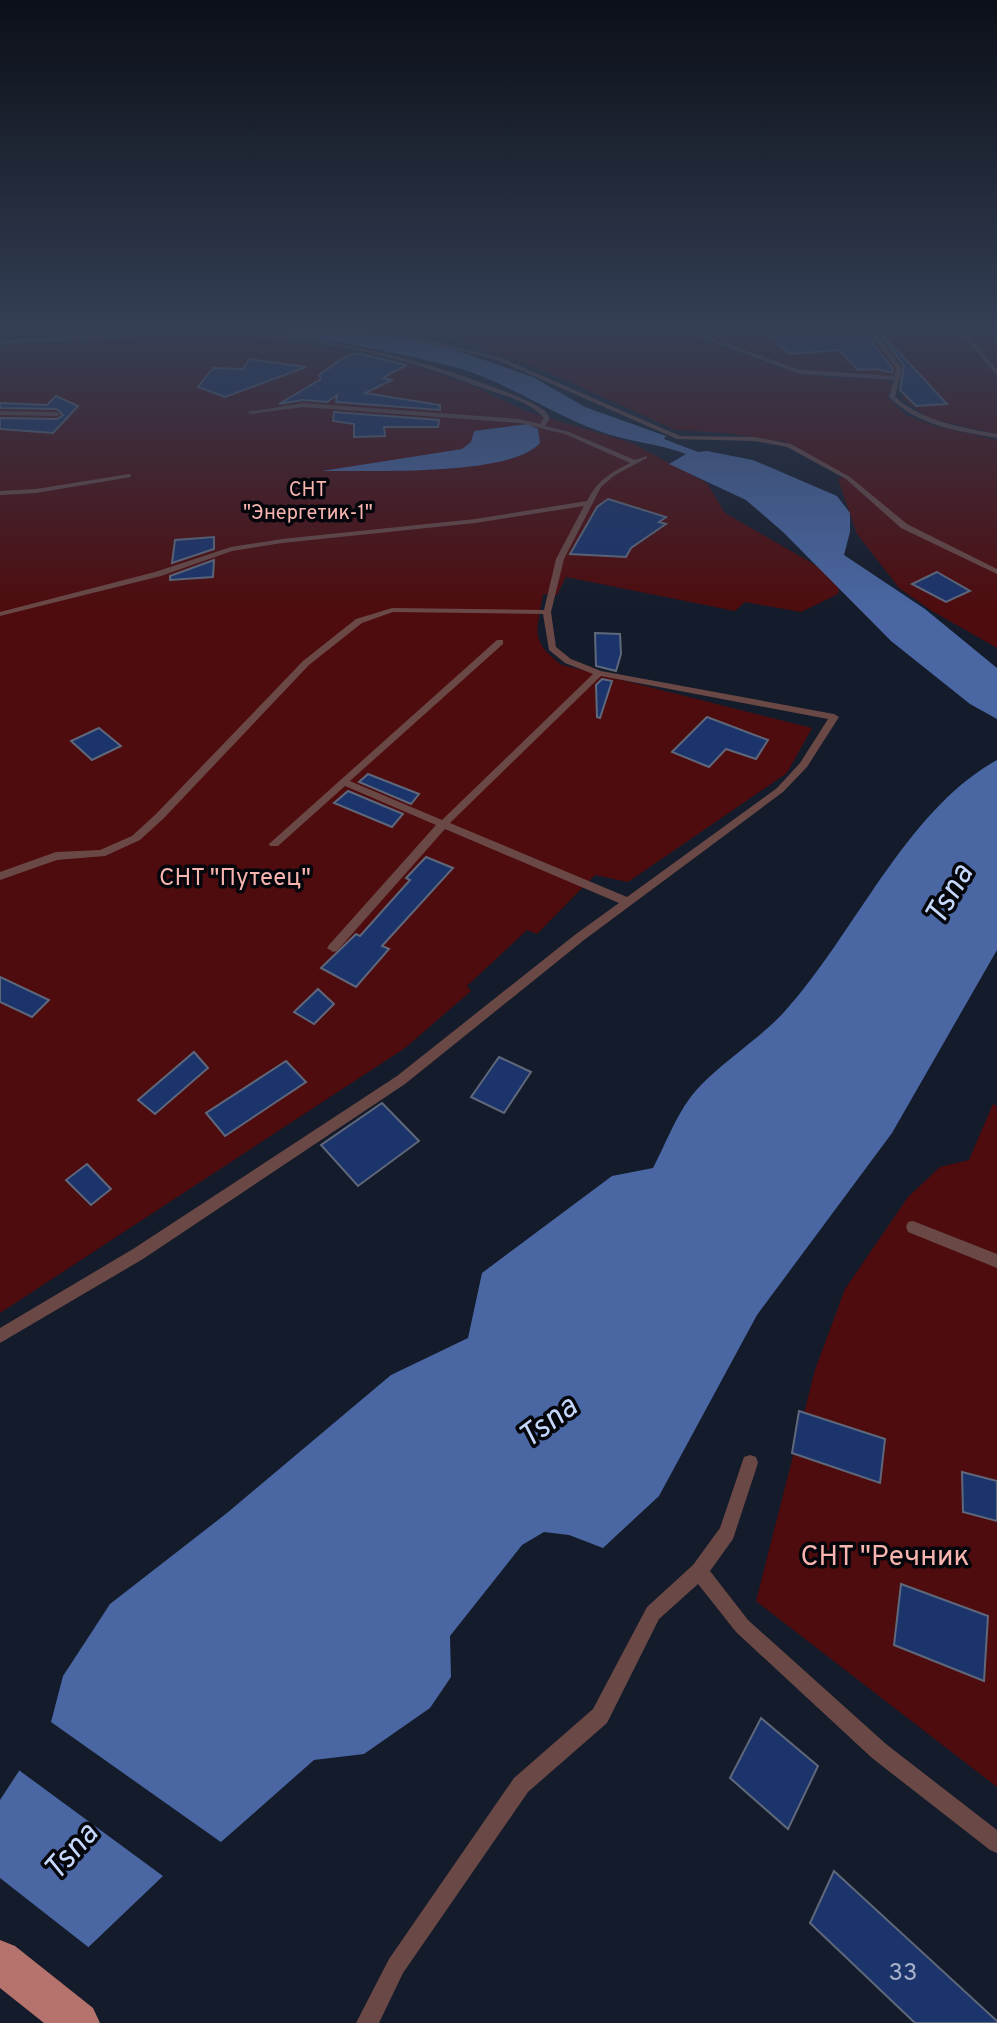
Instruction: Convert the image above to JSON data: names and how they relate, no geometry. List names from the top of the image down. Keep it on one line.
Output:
{"water":["Tsna"],"parks":["СНТ \"Энергетик-1\"","СНТ \"Путеец\"","СНТ \"Речник"],"house_numbers":["33"]}
